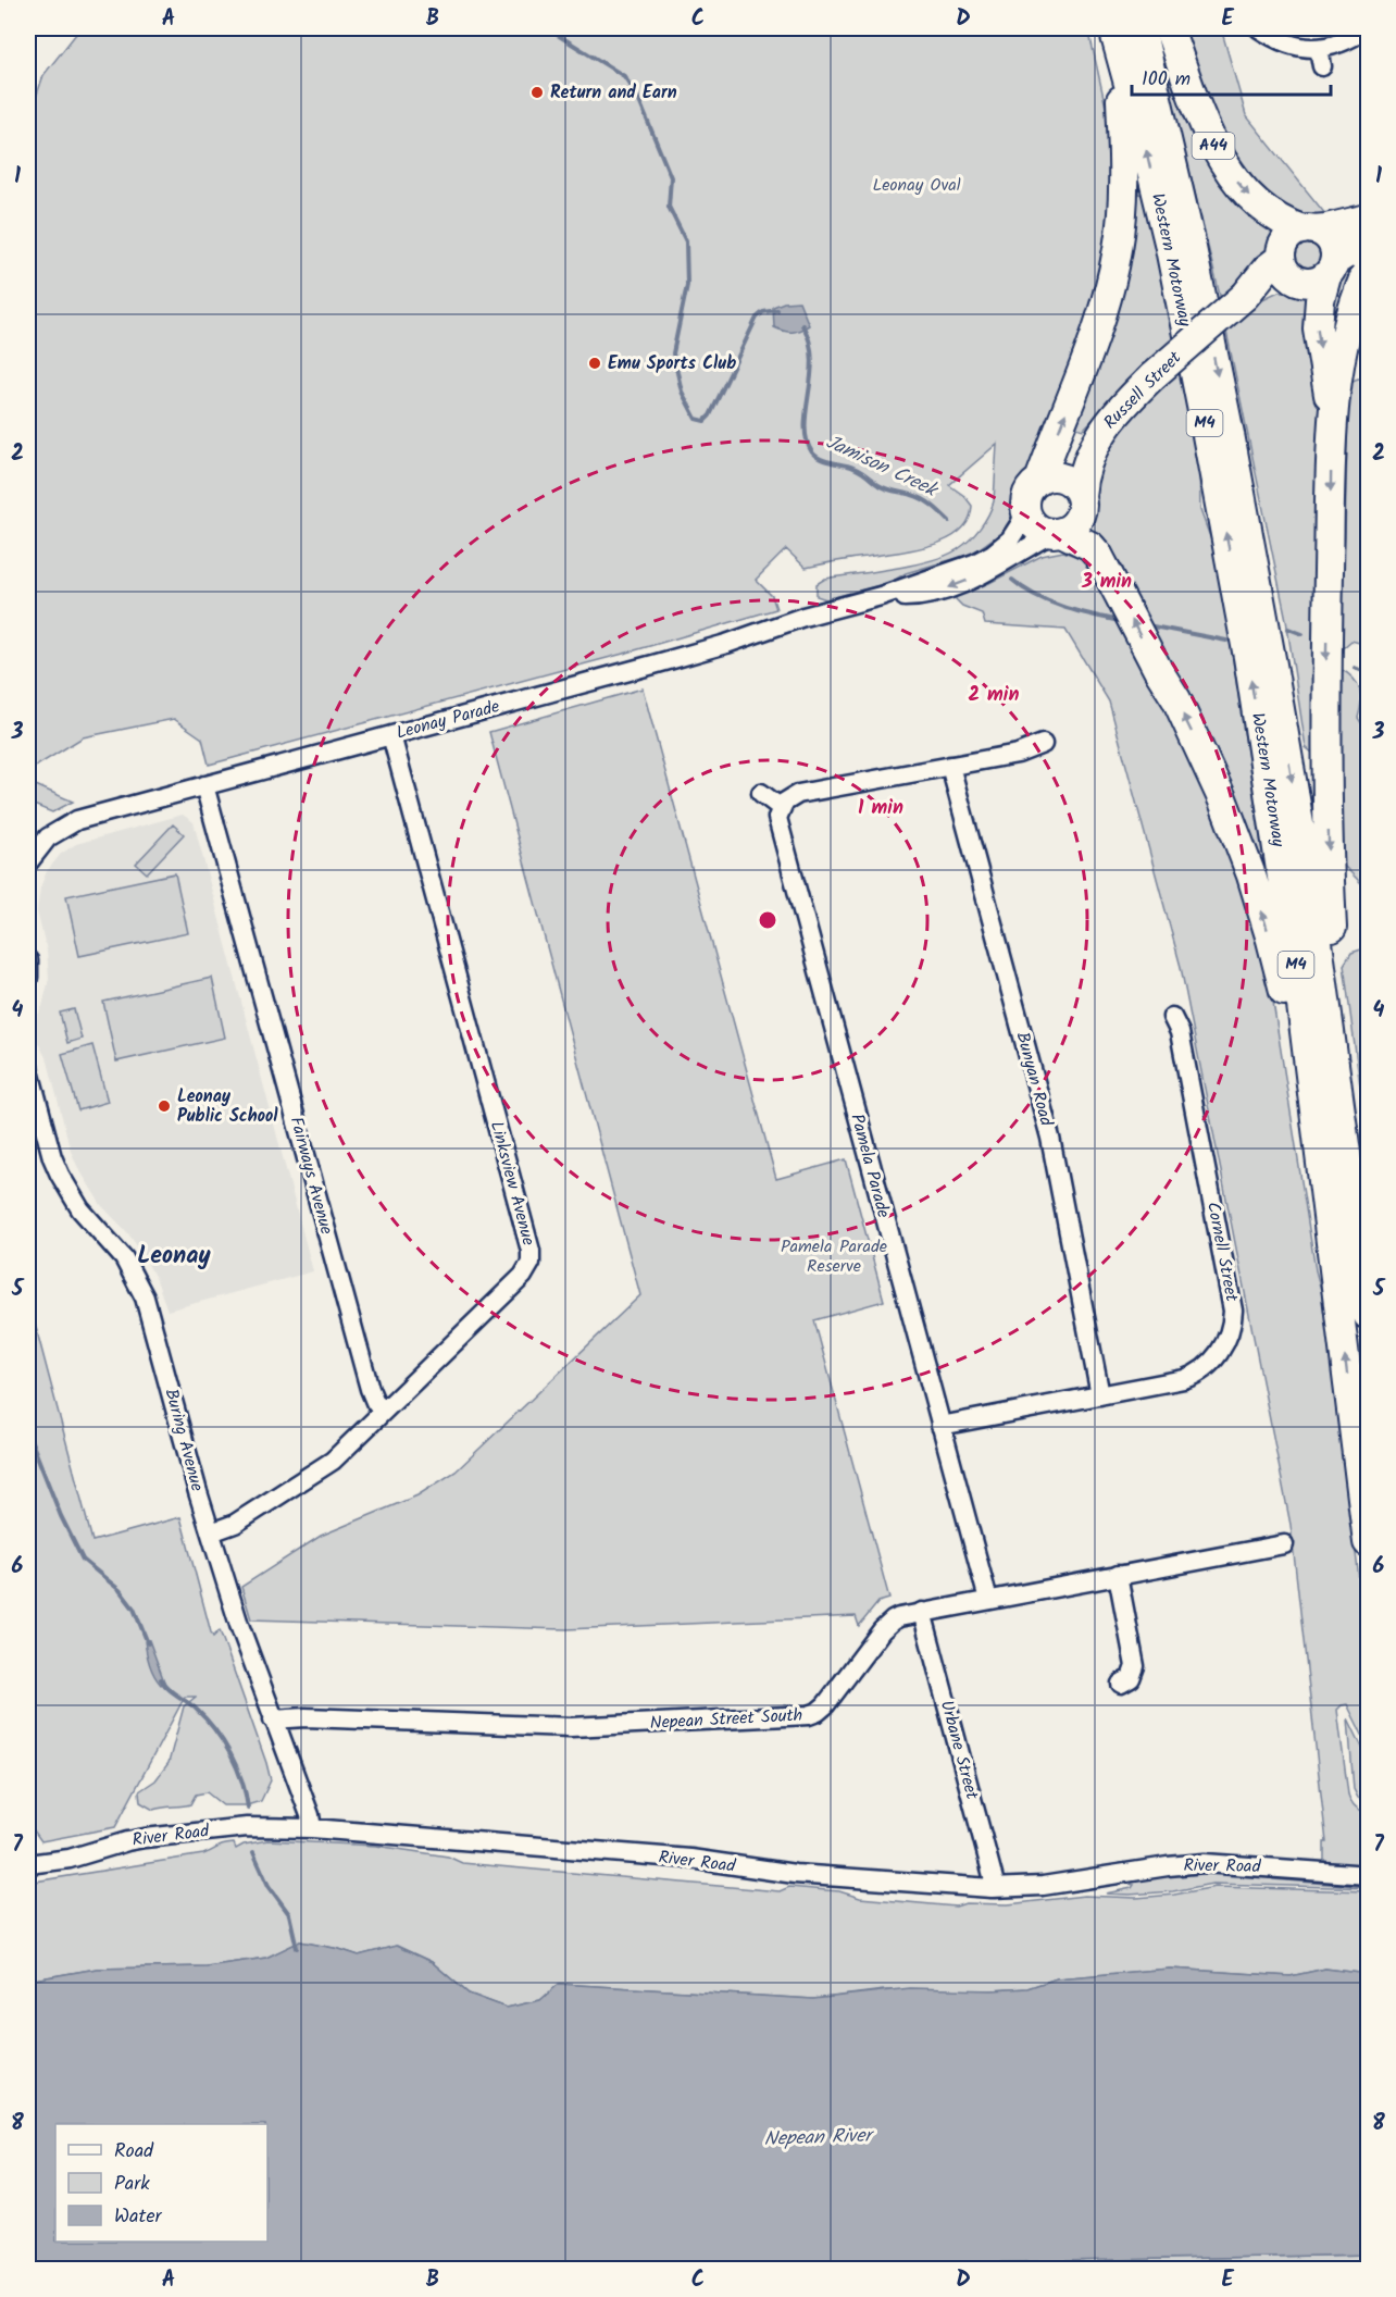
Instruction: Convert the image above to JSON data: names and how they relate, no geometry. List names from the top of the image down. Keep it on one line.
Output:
{"streets":{"highway":["A44","Western Motorway","Russell Street","M4"],"street":["Leonay Parade","Bunyan Road","Pamela Parade","Fairways Avenue","Linksview Avenue","Cornell Street","Buring Avenue","Nepean Street South","Urbane Street","River Road"]},"crossings":[["A44","Russell Street"],["A44","M4"],["Western Motorway","M4"],["Russell Street","M4"],["Russell Street","Leonay Parade"],["M4","Leonay Parade"],["Leonay Parade","Fairways Avenue"],["Leonay Parade","Linksview Avenue"],["Bunyan Road","Cornell Street"],["Pamela Parade","Cornell Street"],["Pamela Parade","Nepean Street South"],["Fairways Avenue","Linksview Avenue"],["Linksview Avenue","Buring Avenue"],["Buring Avenue","Nepean Street South"],["Buring Avenue","River Road"],["Nepean Street South","Urbane Street"],["Urbane Street","River Road"]],"districts":["Leonay"],"water":["Jamison Creek","Nepean River"],"parks":["Leonay Oval","Pamela Parade Reserve"],"places":["Return and Earn","Emu Sports Club","Leonay Public School"],"legend":["Road","Park","Water"],"scale_bar":"100 m","grid":{"columns":["A","B","C","D","E"],"rows":["1","2","3","4","5","6","7","8"]},"rings":["3 min","2 min","1 min"]}
